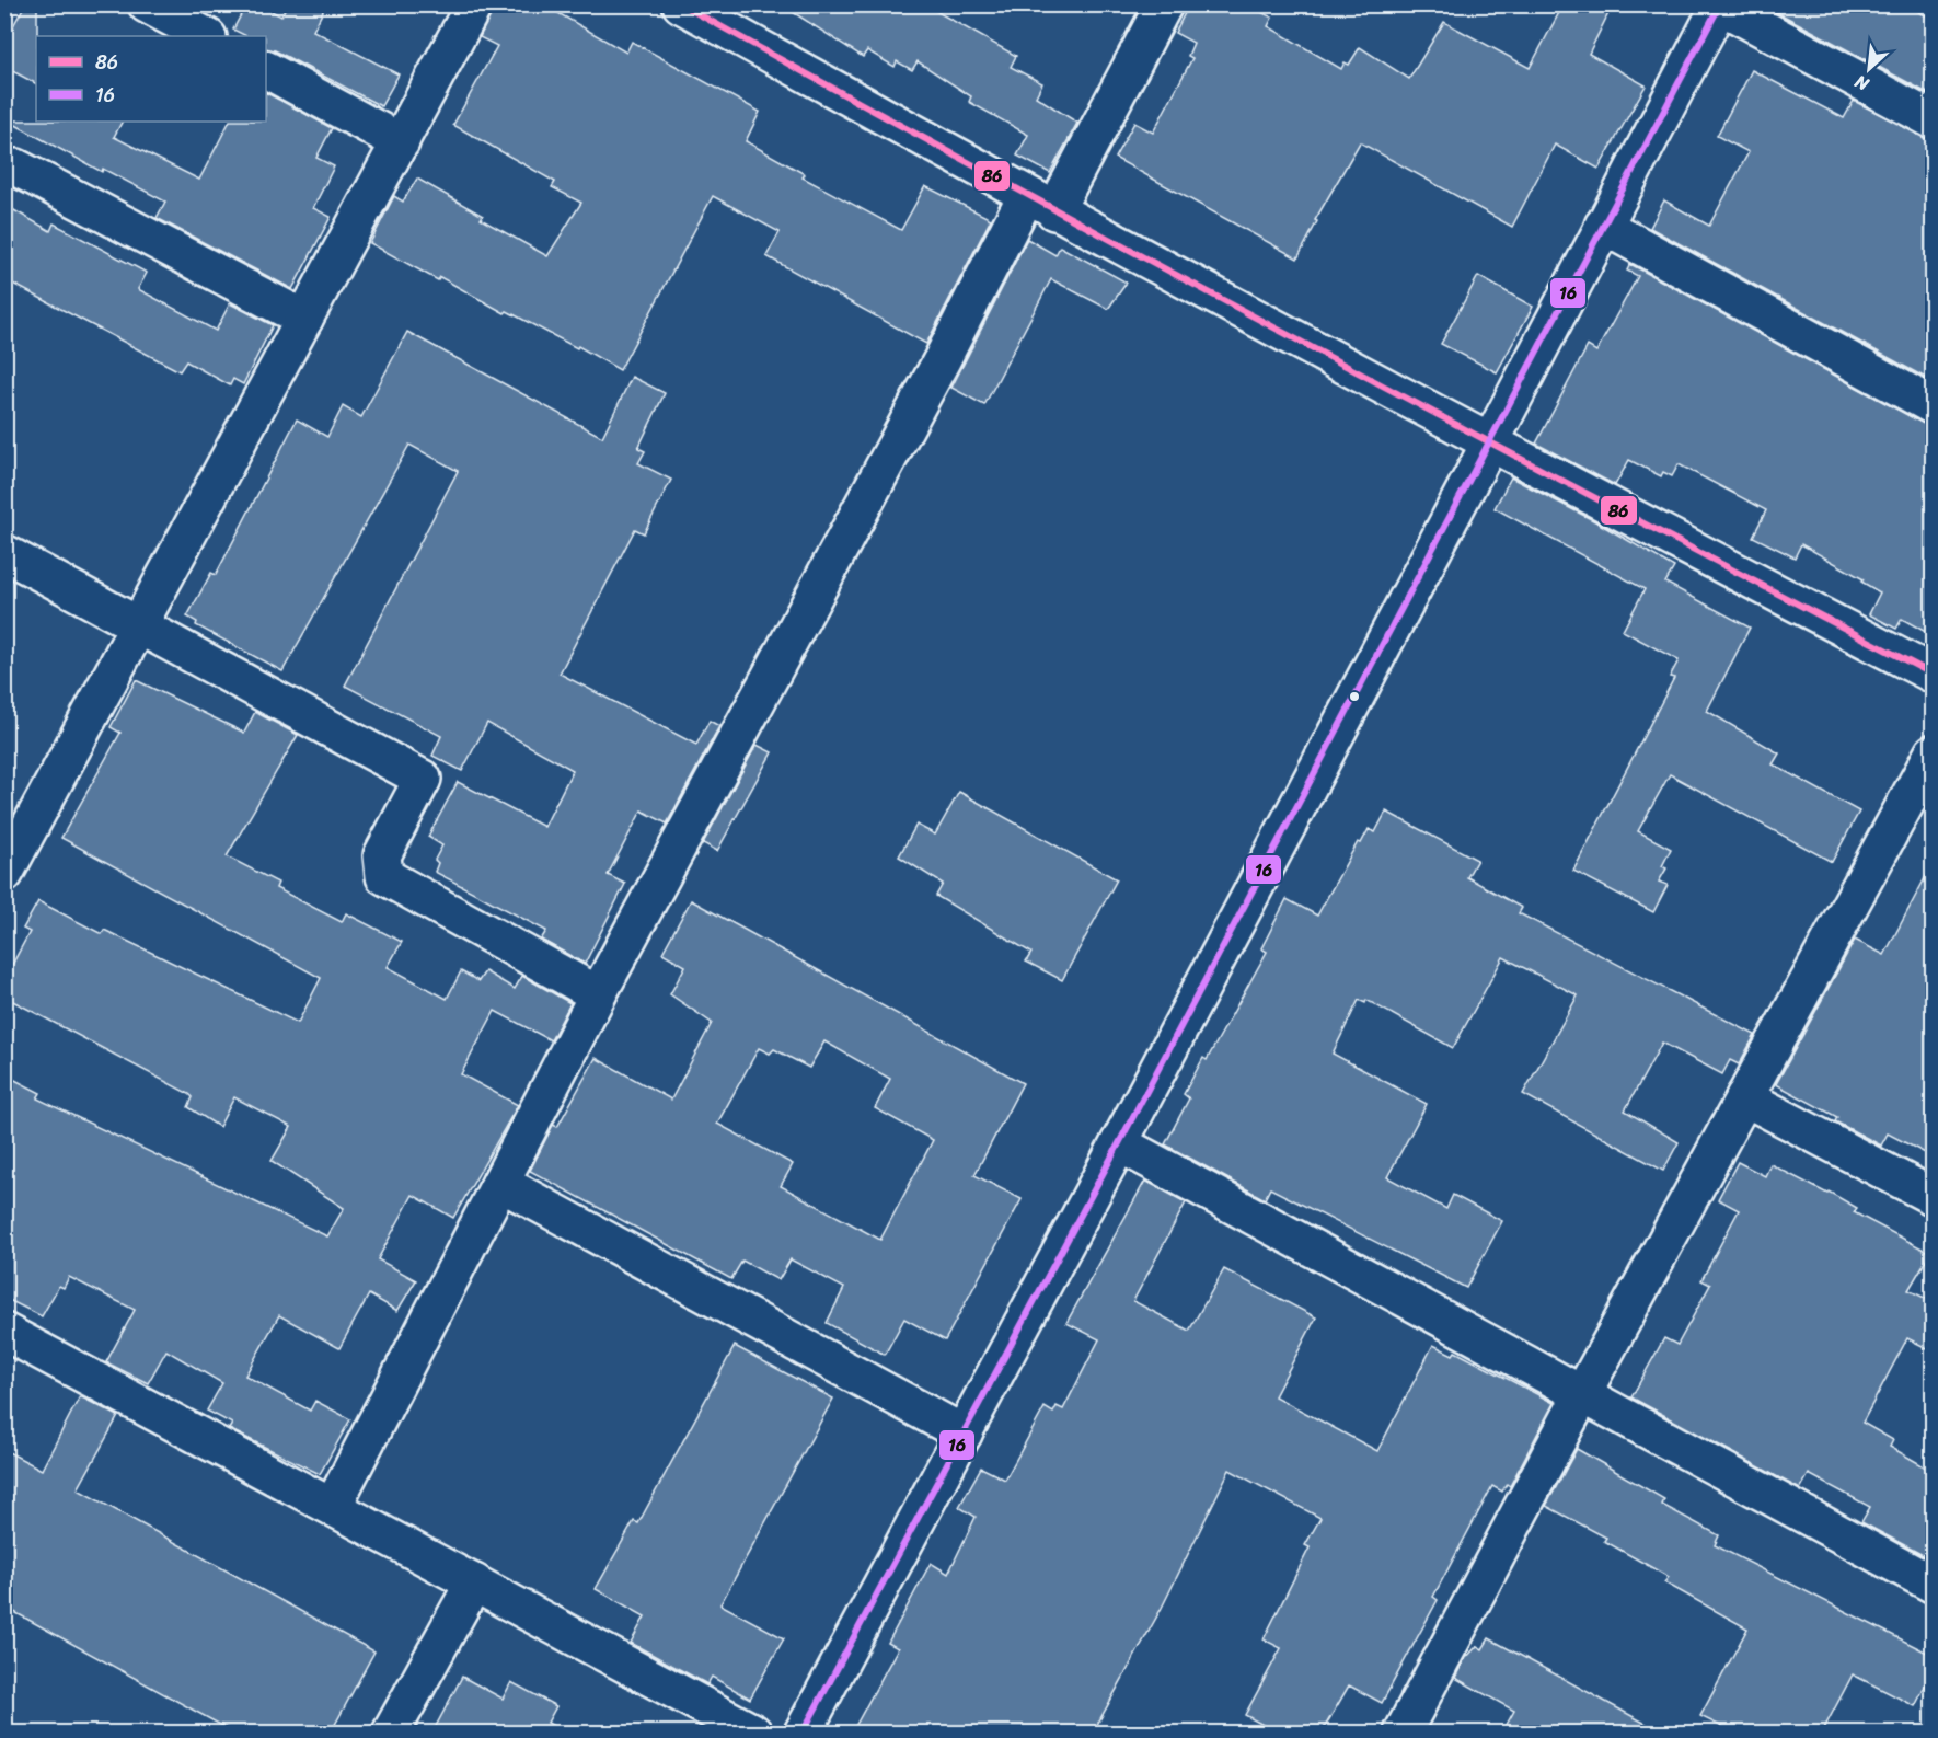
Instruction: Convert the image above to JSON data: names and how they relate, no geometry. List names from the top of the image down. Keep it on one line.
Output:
{"lines":["transit line 86","transit line 16"],"legend":["86","16"],"north":"bottom left"}
